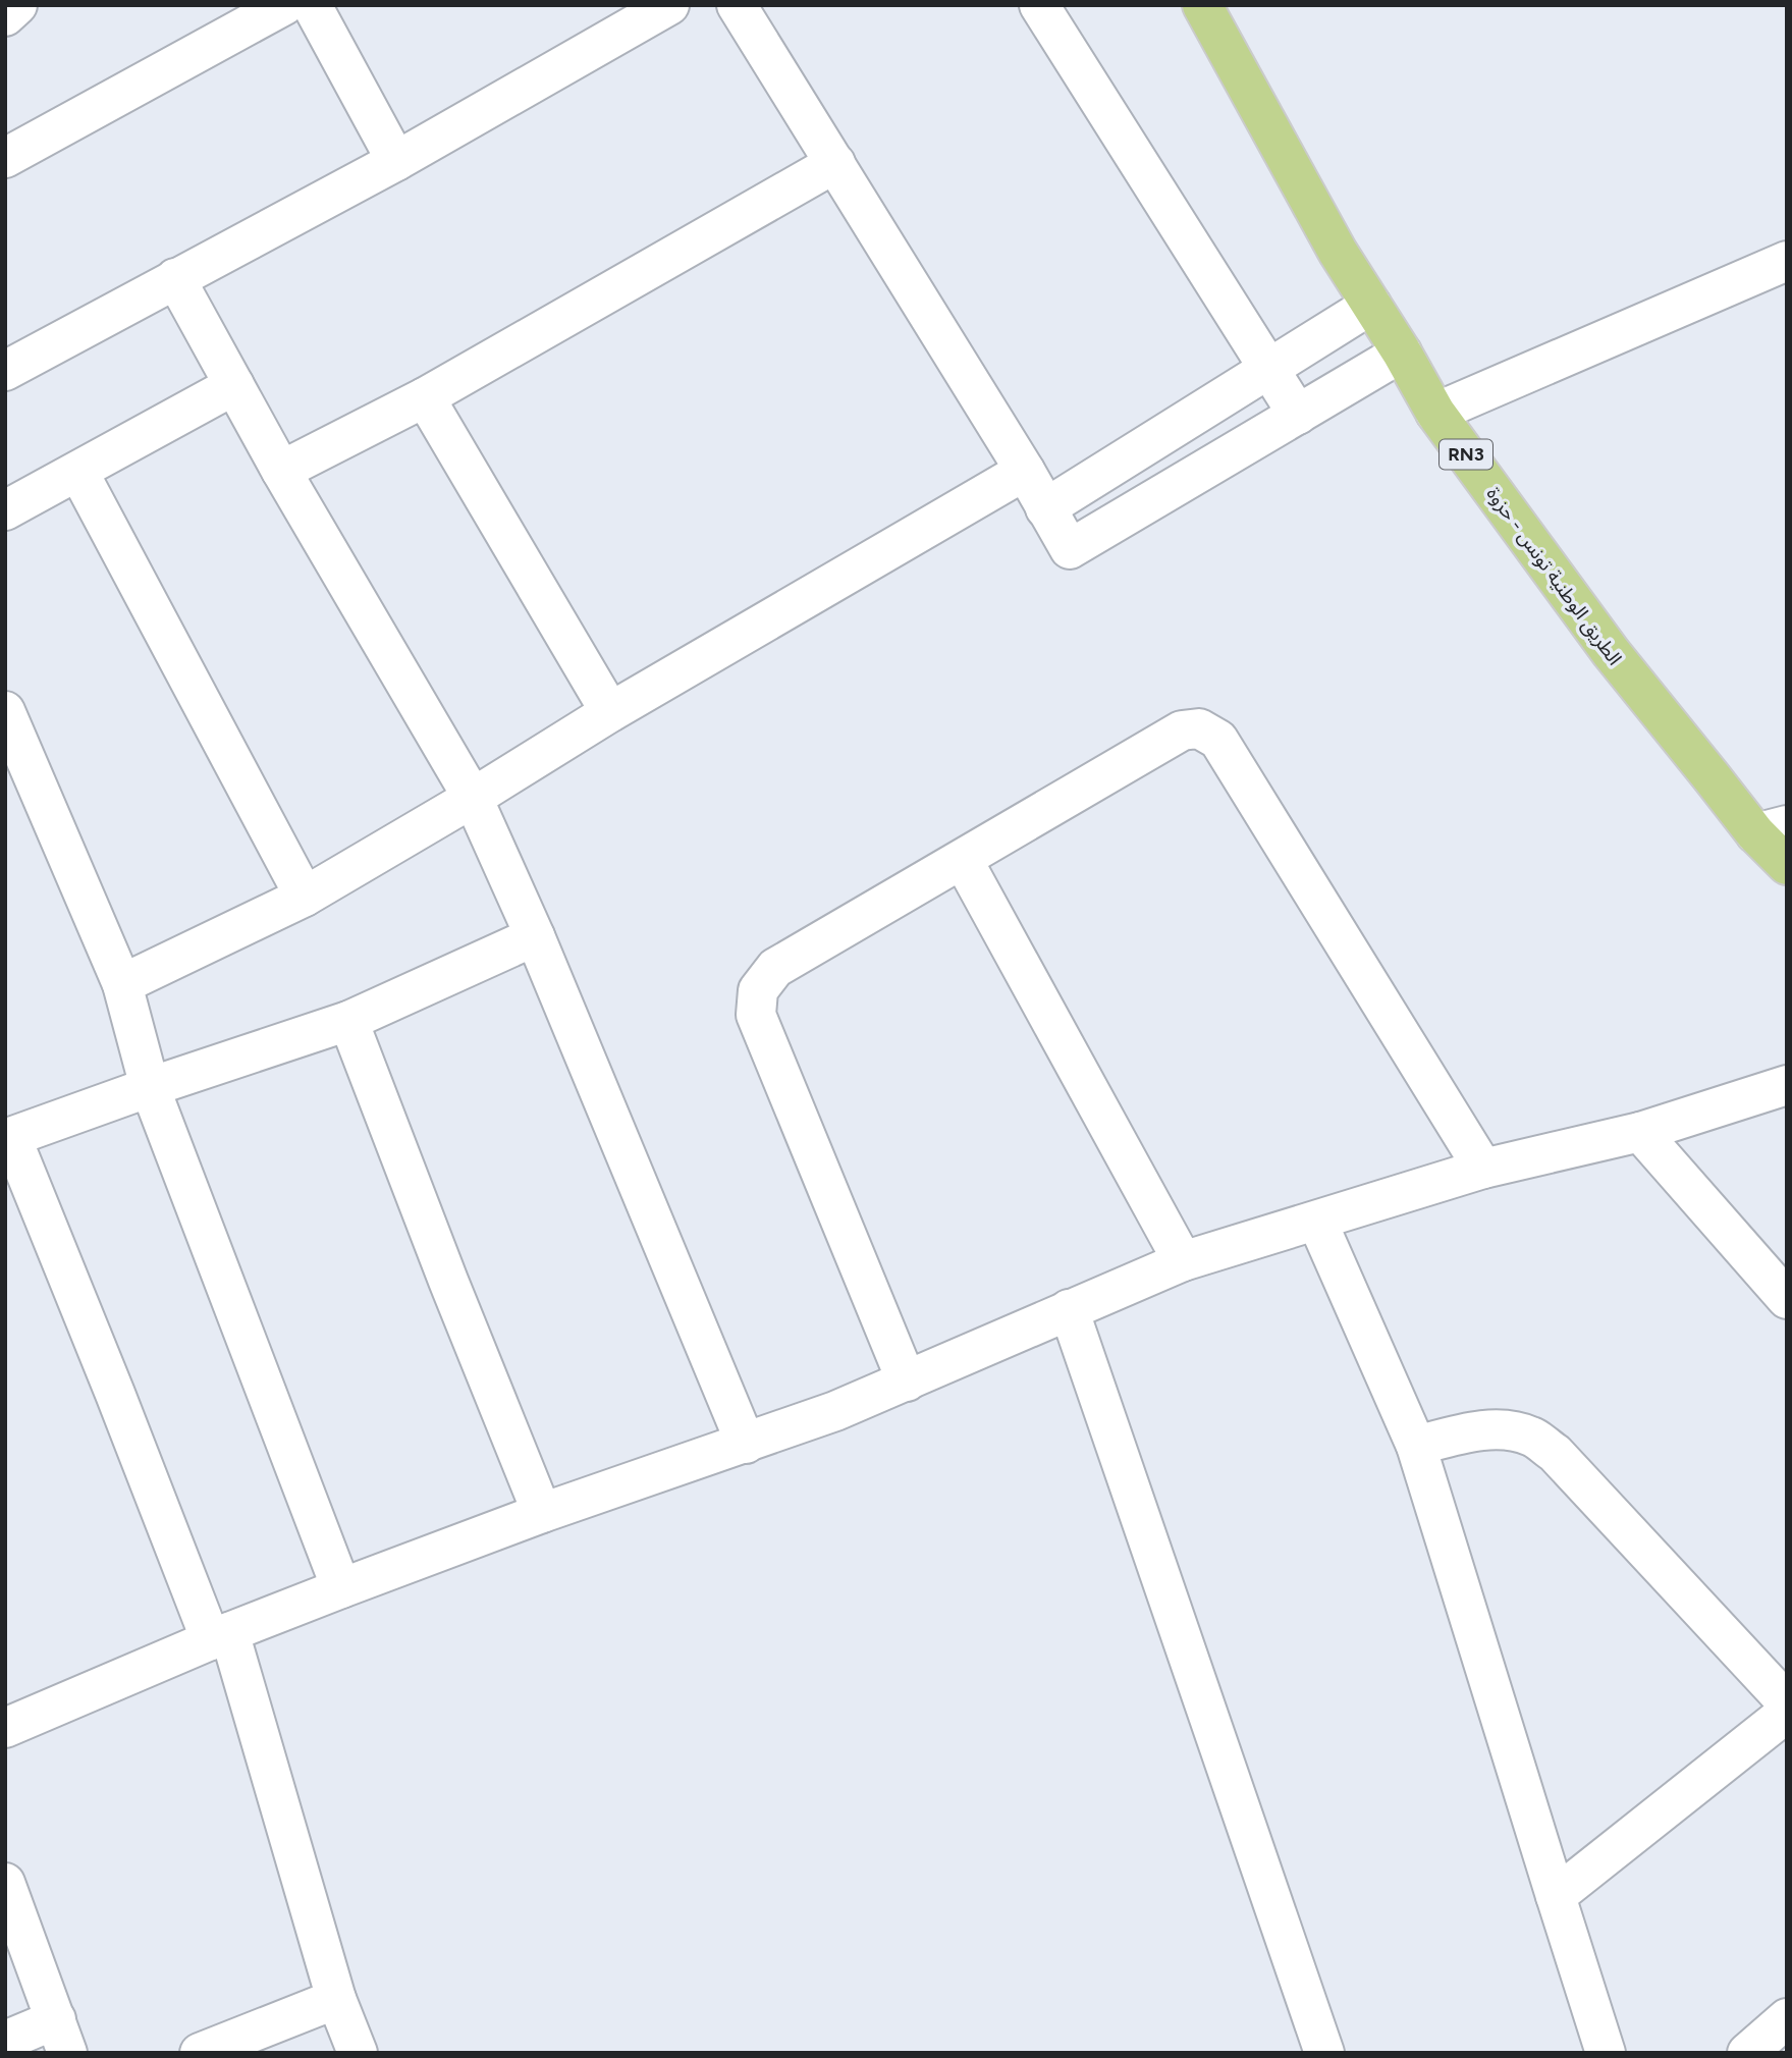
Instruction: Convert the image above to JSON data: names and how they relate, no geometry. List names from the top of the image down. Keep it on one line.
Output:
{"streets":{"main road":["RN3","الطريق الوطنية تونس - حزوة"]}}
